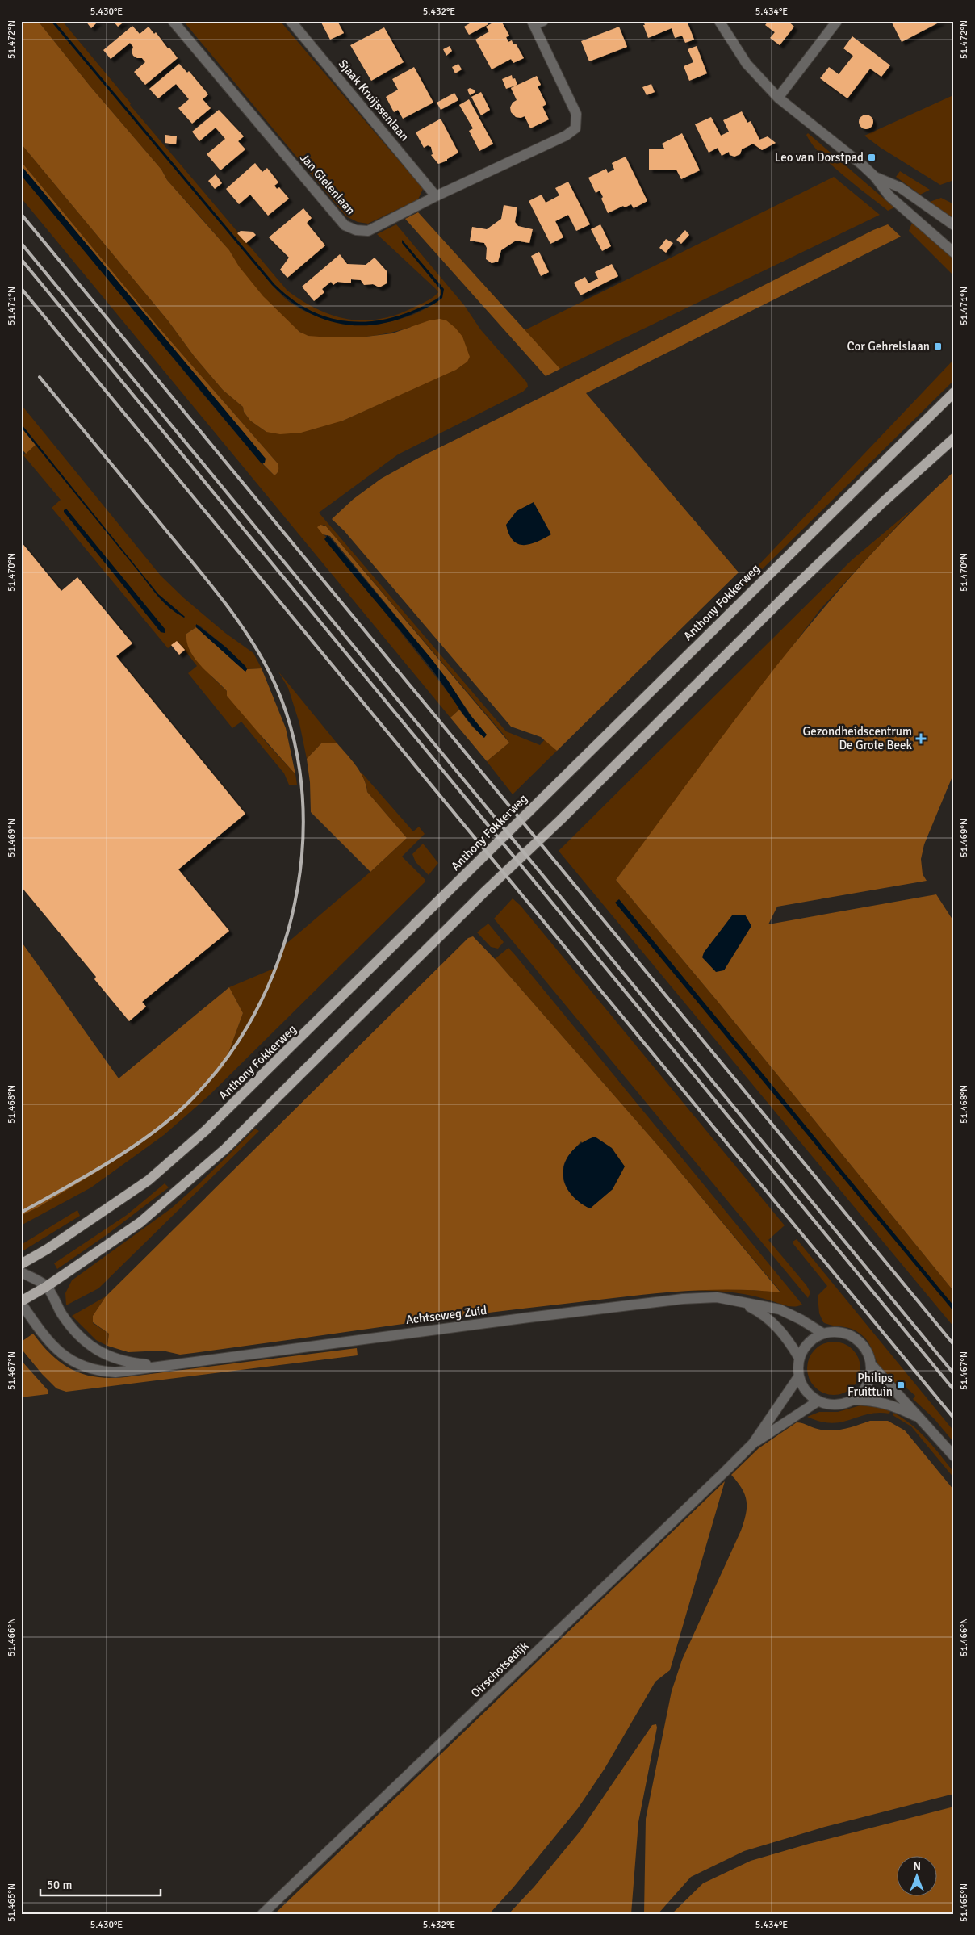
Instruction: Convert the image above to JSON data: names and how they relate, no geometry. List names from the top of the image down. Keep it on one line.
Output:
{"streets":{"main road":["Anthony Fokkerweg"],"street":["Sjaak Kruijssenlaan","Jan Gielenlaan","Achtseweg Zuid","Oirschotsedijk"]},"crossings":[["Sjaak Kruijssenlaan","Jan Gielenlaan"],["Achtseweg Zuid","Oirschotsedijk"]],"places":{"transit":["Leo van Dorstpad","Cor Gehrelslaan","Philips Fruittuin"],"health":["Gezondheidscentrum De Grote Beek"]},"scale_bar":"50 m","north":"top","coordinates":["5.430°E","5.432°E","5.434°E","51.472°N","51.471°N","51.470°N","51.469°N","51.468°N","51.467°N","51.466°N","51.465°N"]}
